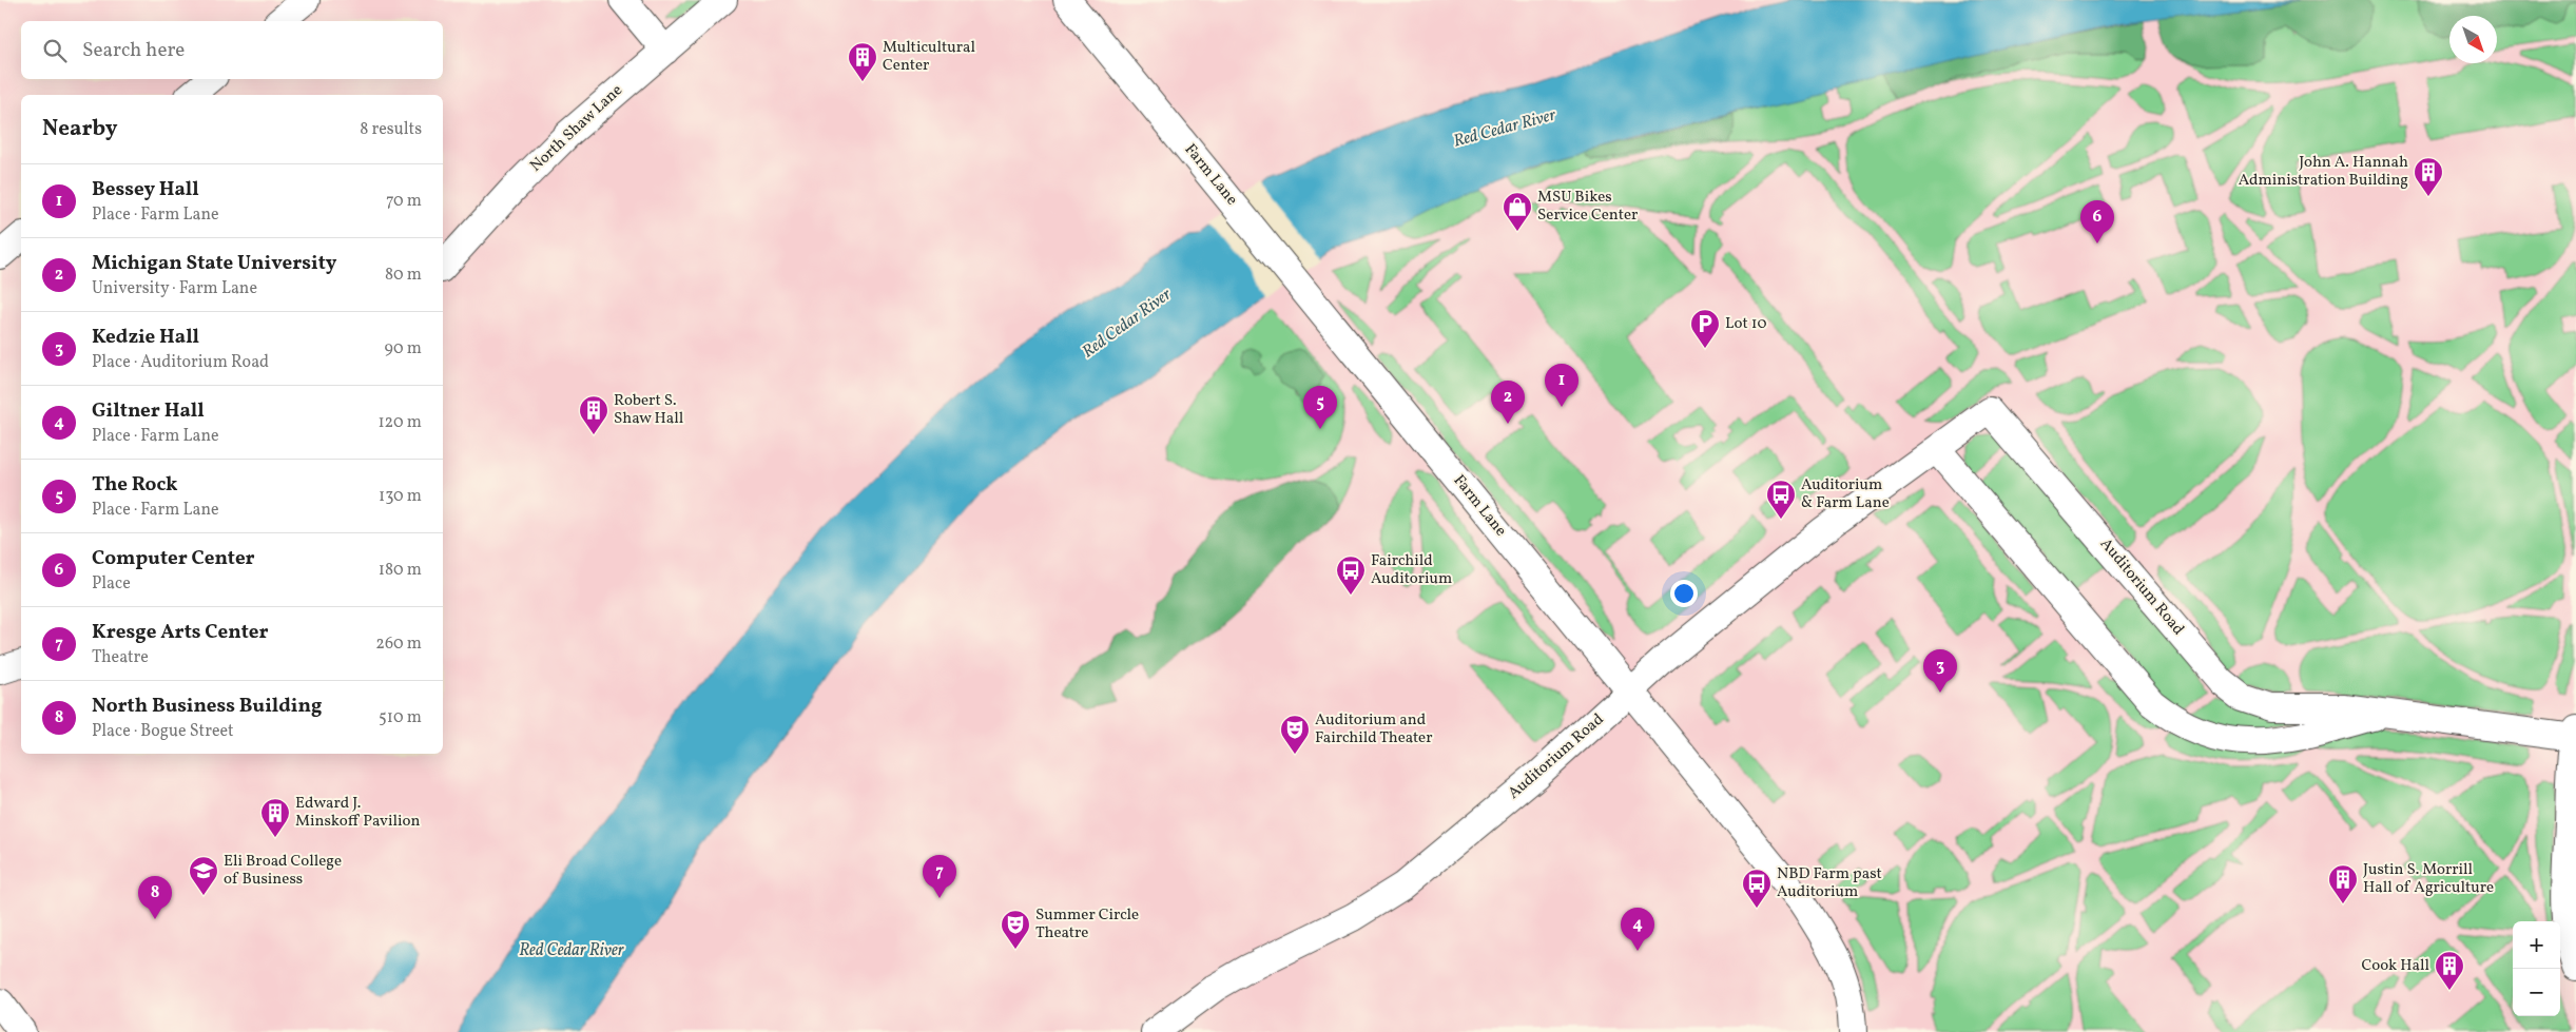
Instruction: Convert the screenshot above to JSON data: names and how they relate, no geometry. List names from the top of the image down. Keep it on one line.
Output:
{"streets":{"street":["North Shaw Lane","Farm Lane","Auditorium Road"]},"crossings":[["Farm Lane","Auditorium Road"]],"water":["Red Cedar River"],"places":{"building":["Multicultural Center","John A. Hannah Administration Building","Robert S. Shaw Hall","Edward J. Minskoff Pavilion","Justin S. Morrill Hall of Agriculture","Cook Hall"],"shop":["MSU Bikes Service Center"],"parking":["Lot 10"],"bus stop":["Auditorium & Farm Lane","Fairchild Auditorium","NBD Farm past Auditorium"],"theatre":["Auditorium and Fairchild Theater","Summer Circle Theatre"],"school or university":["Eli Broad College of Business"]},"north":"bottom right","page":{"search":"Search here","heading":["Nearby","8 results"],"list":[{"mark":"1","name":"Bessey Hall","note":"Place · Farm Lane","value":"70 m"},{"mark":"2","name":"Michigan State University","note":"University · Farm Lane","value":"80 m"},{"mark":"3","name":"Kedzie Hall","note":"Place · Auditorium Road","value":"90 m"},{"mark":"4","name":"Giltner Hall","note":"Place · Farm Lane","value":"120 m"},{"mark":"5","name":"The Rock","note":"Place · Farm Lane","value":"130 m"},{"mark":"6","name":"Computer Center","note":"Place","value":"180 m"},{"mark":"7","name":"Kresge Arts Center","note":"Theatre","value":"260 m"},{"mark":"8","name":"North Business Building","note":"Place · Bogue Street","value":"510 m"}],"pins":["6","1","2","5","3","7","8","4"],"map_buttons":["+","−"]}}
